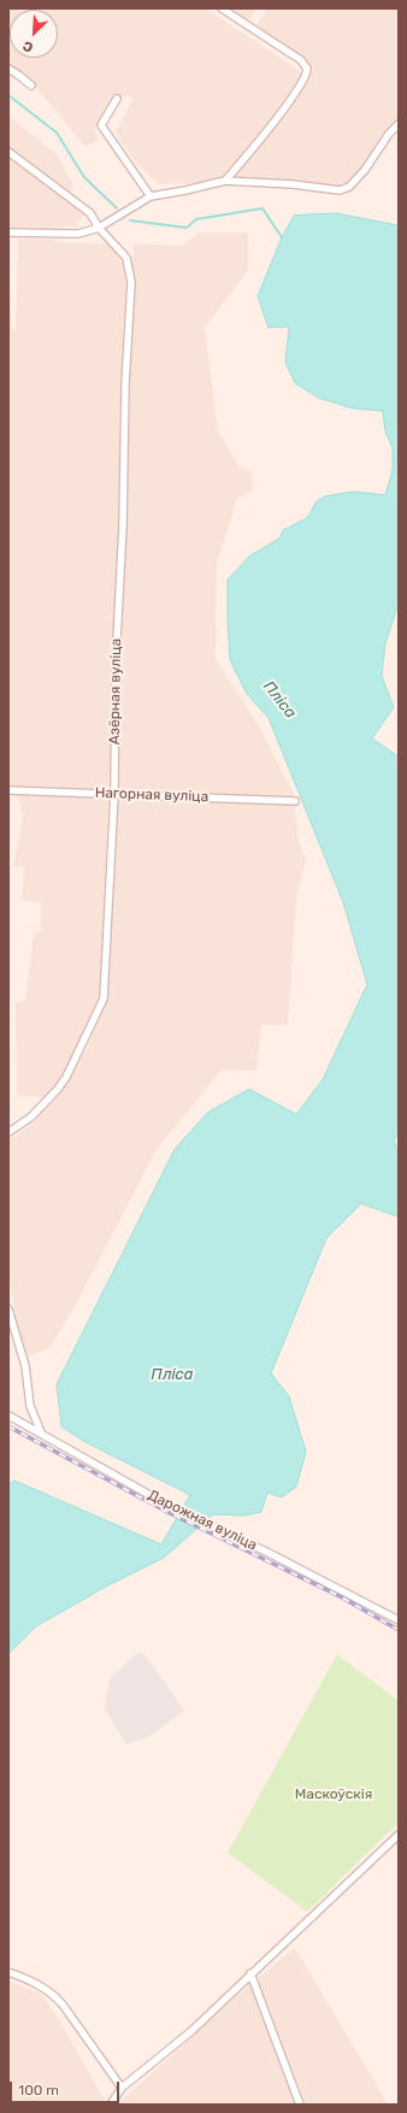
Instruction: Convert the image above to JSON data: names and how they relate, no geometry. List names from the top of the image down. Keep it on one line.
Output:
{"streets":{"street":["Азёрная вуліца","Нагорная вуліца","Дарожная вуліца"]},"crossings":[["Азёрная вуліца","Нагорная вуліца"]],"water":["Пліса"],"parks":["Маскоўскія"],"scale_bar":"100 m","north":"bottom left"}
